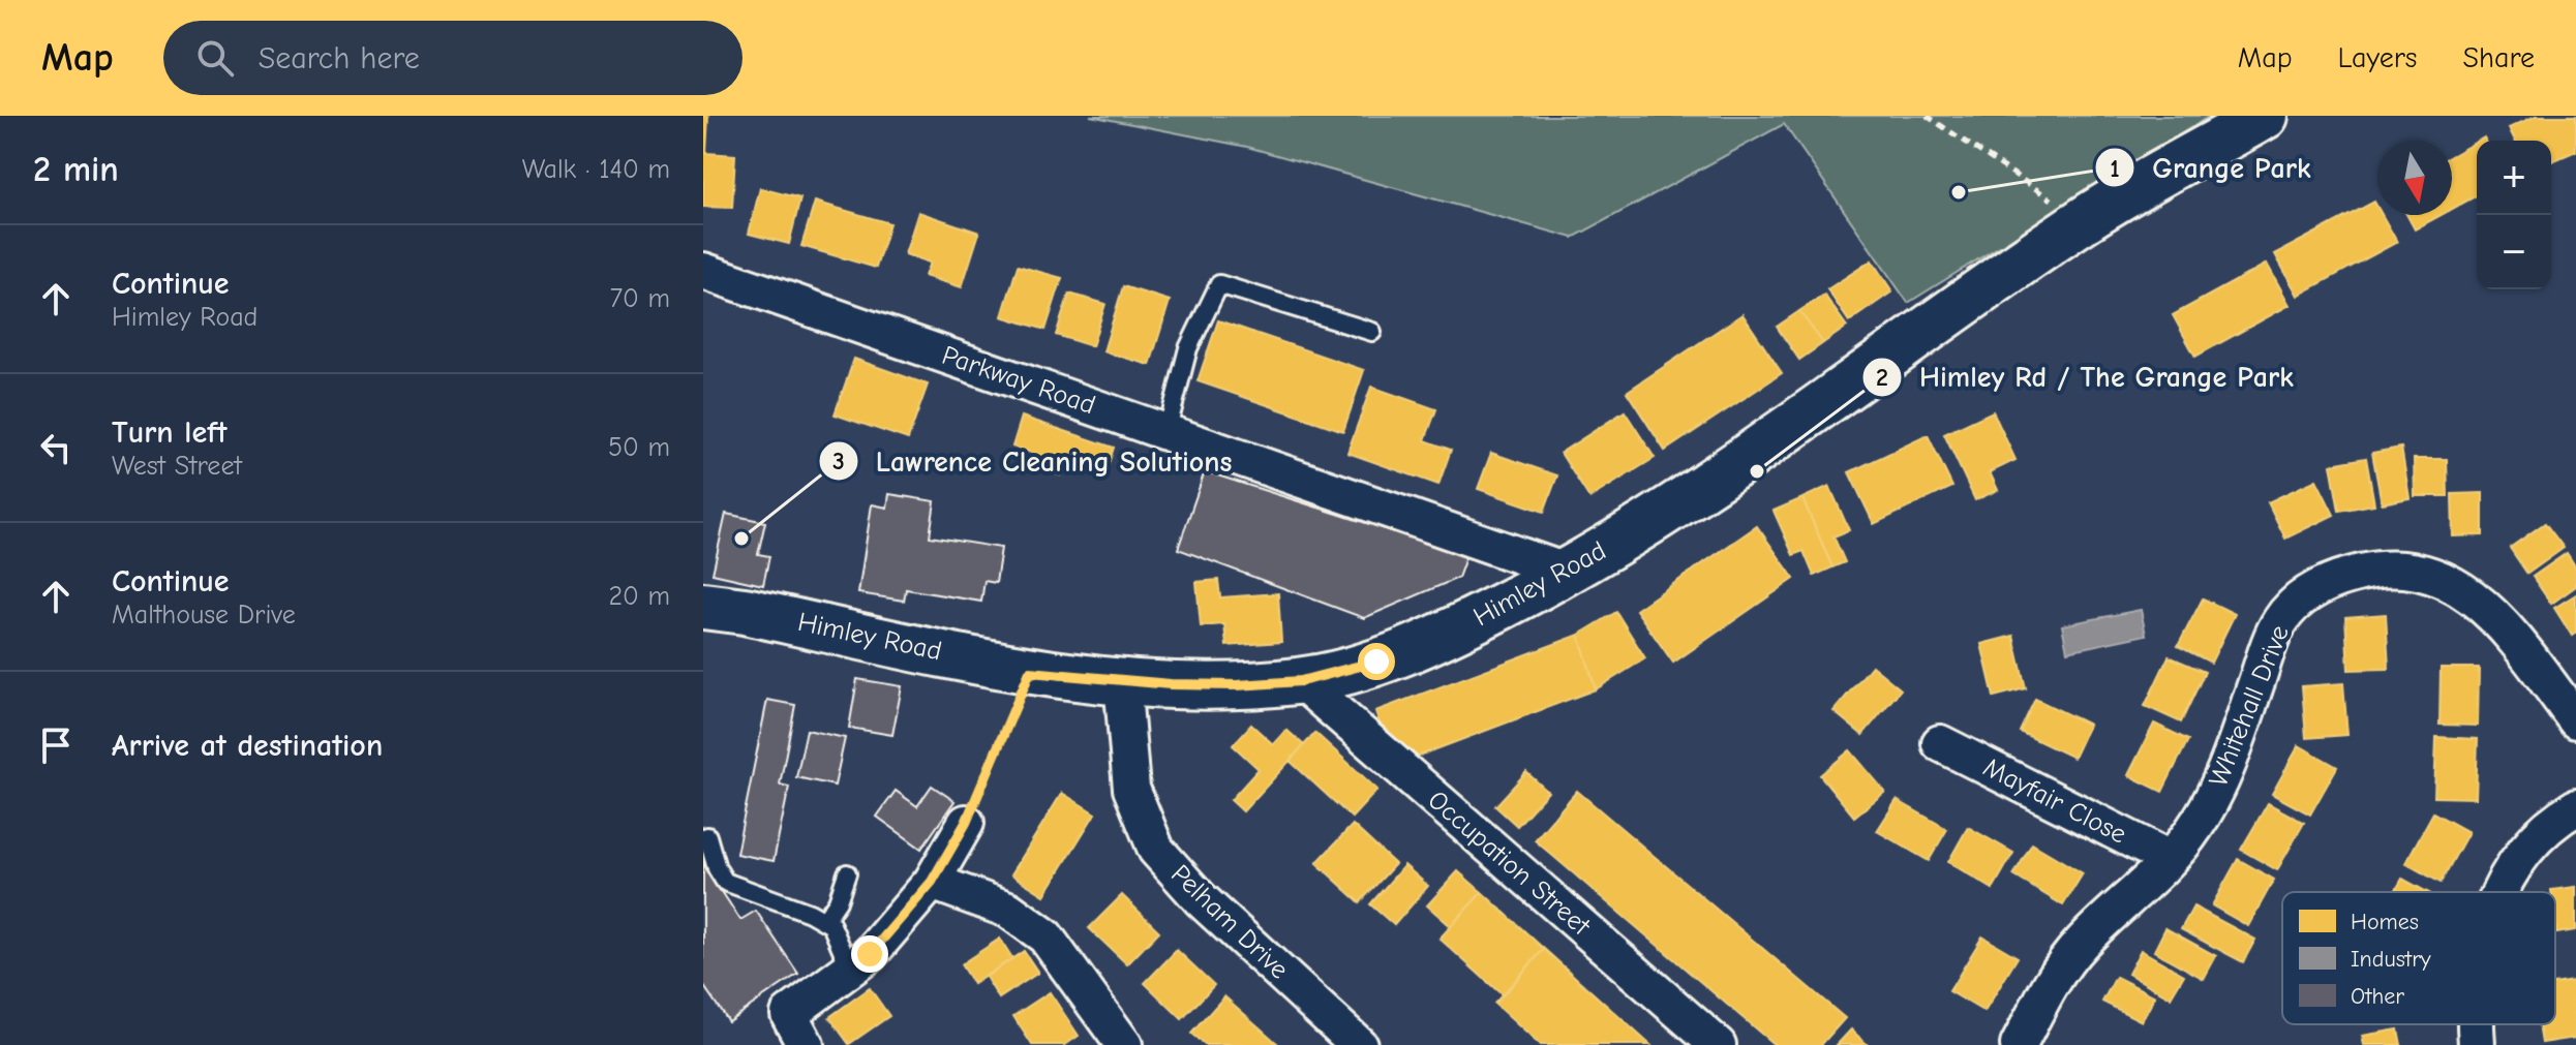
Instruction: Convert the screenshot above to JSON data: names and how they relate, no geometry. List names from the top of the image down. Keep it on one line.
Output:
{"streets":{"main road":["Himley Road"],"street":["Parkway Road","Whitehall Drive","Mayfair Close","Occupation Street","Pelham Drive"]},"crossings":[["Parkway Road","Himley Road"],["Himley Road","Occupation Street"],["Himley Road","Pelham Drive"],["Whitehall Drive","Mayfair Close"]],"places":["Grange Park","Himley Rd / The Grange Park","Lawrence Cleaning Solutions"],"legend":["Homes","Industry","Other"],"north":"bottom","page":{"header":"Map","search":"Search here","nav":["Map","Layers","Share"],"heading":["2 min","Walk · 140 m"],"map_buttons":["+","−"],"list":[["Continue","Himley Road","70 m"],["Turn left","West Street","50 m"],["Continue","Malthouse Drive","20 m"],"Arrive at destination"]}}
